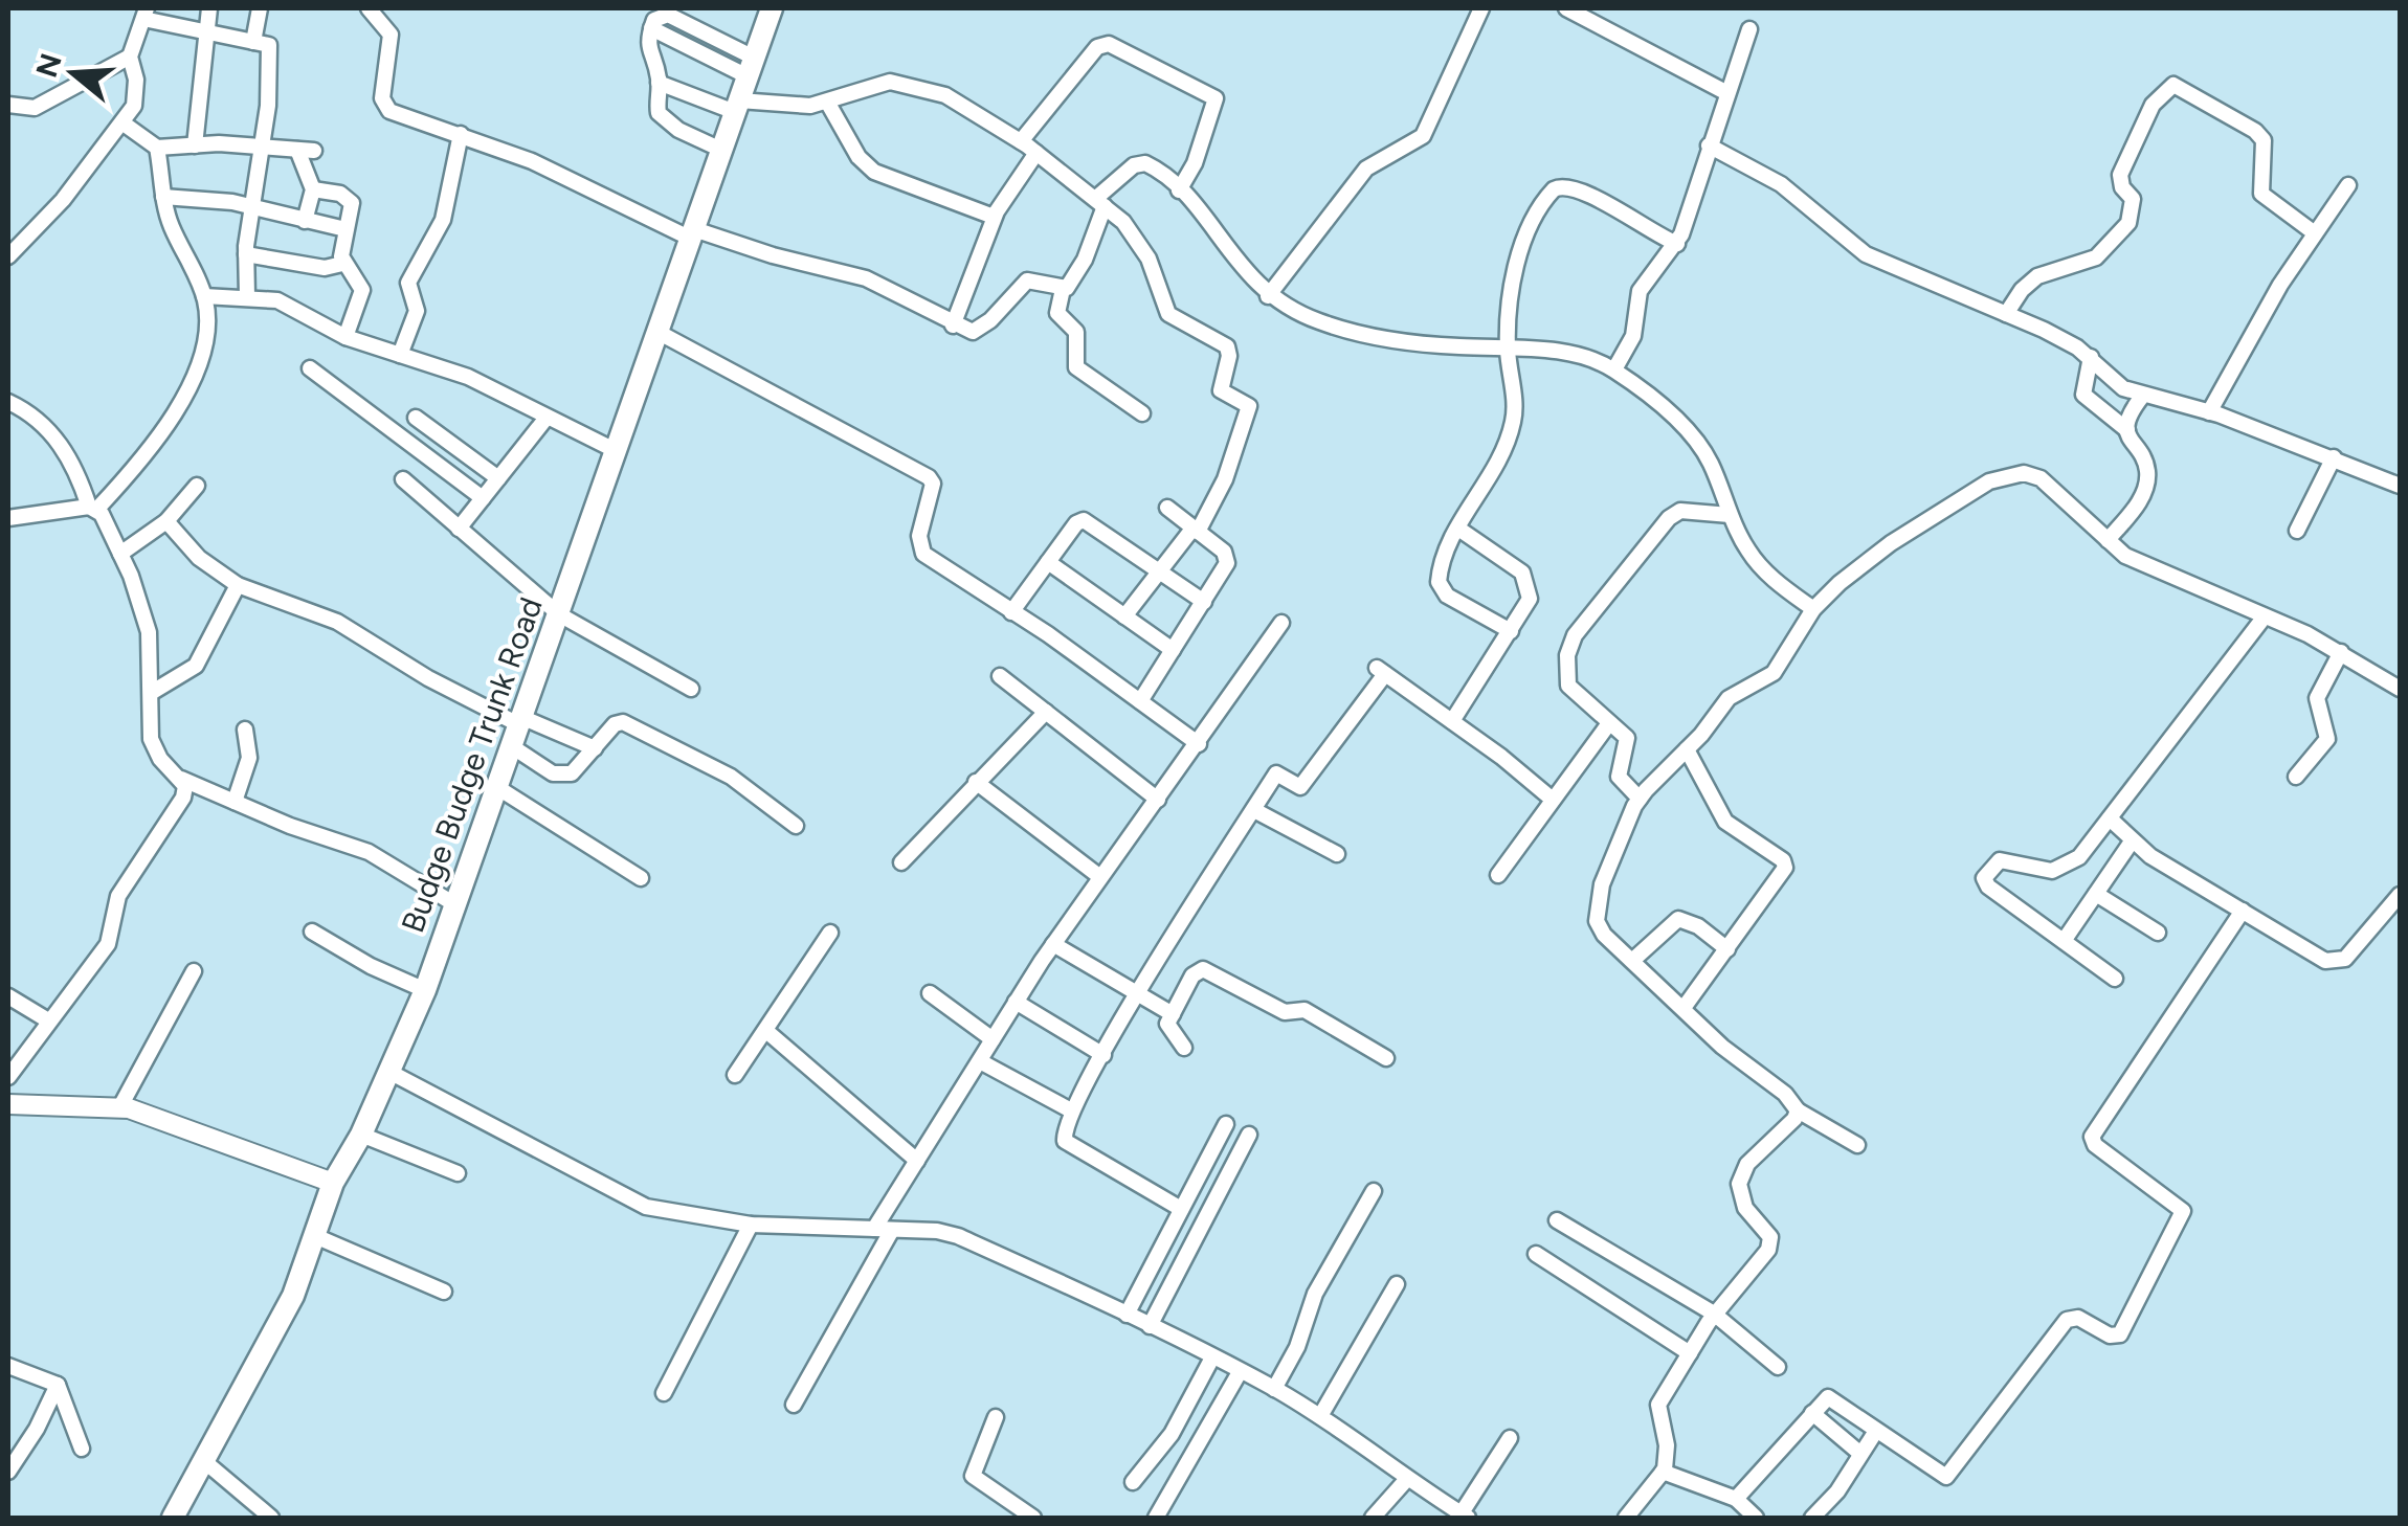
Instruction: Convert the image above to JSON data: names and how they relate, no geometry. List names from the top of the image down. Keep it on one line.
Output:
{"streets":{"main road":["Budge Budge Trunk Road"]},"north":"left"}
